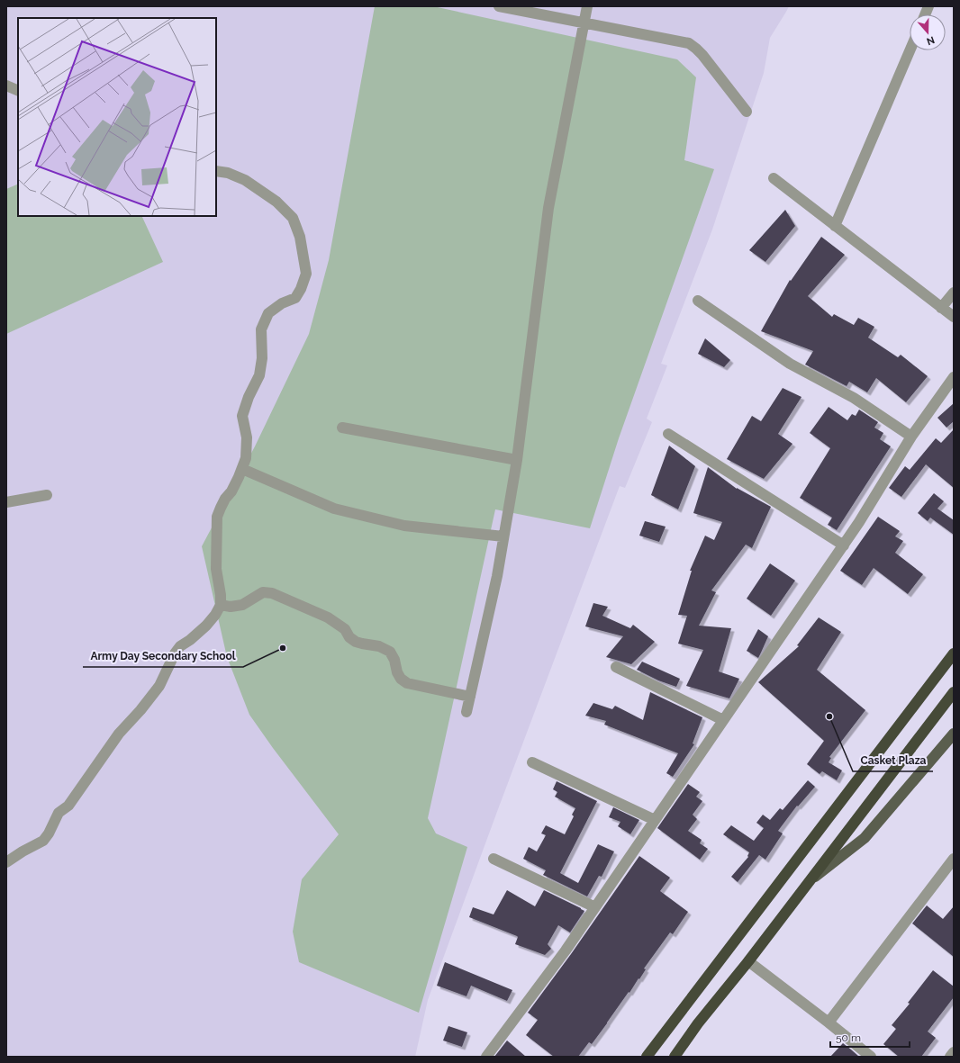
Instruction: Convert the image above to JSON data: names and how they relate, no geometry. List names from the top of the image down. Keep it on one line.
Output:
{"places":["Army Day Secondary School","Casket Plaza"],"scale_bar":"50 m","north":"bottom"}
